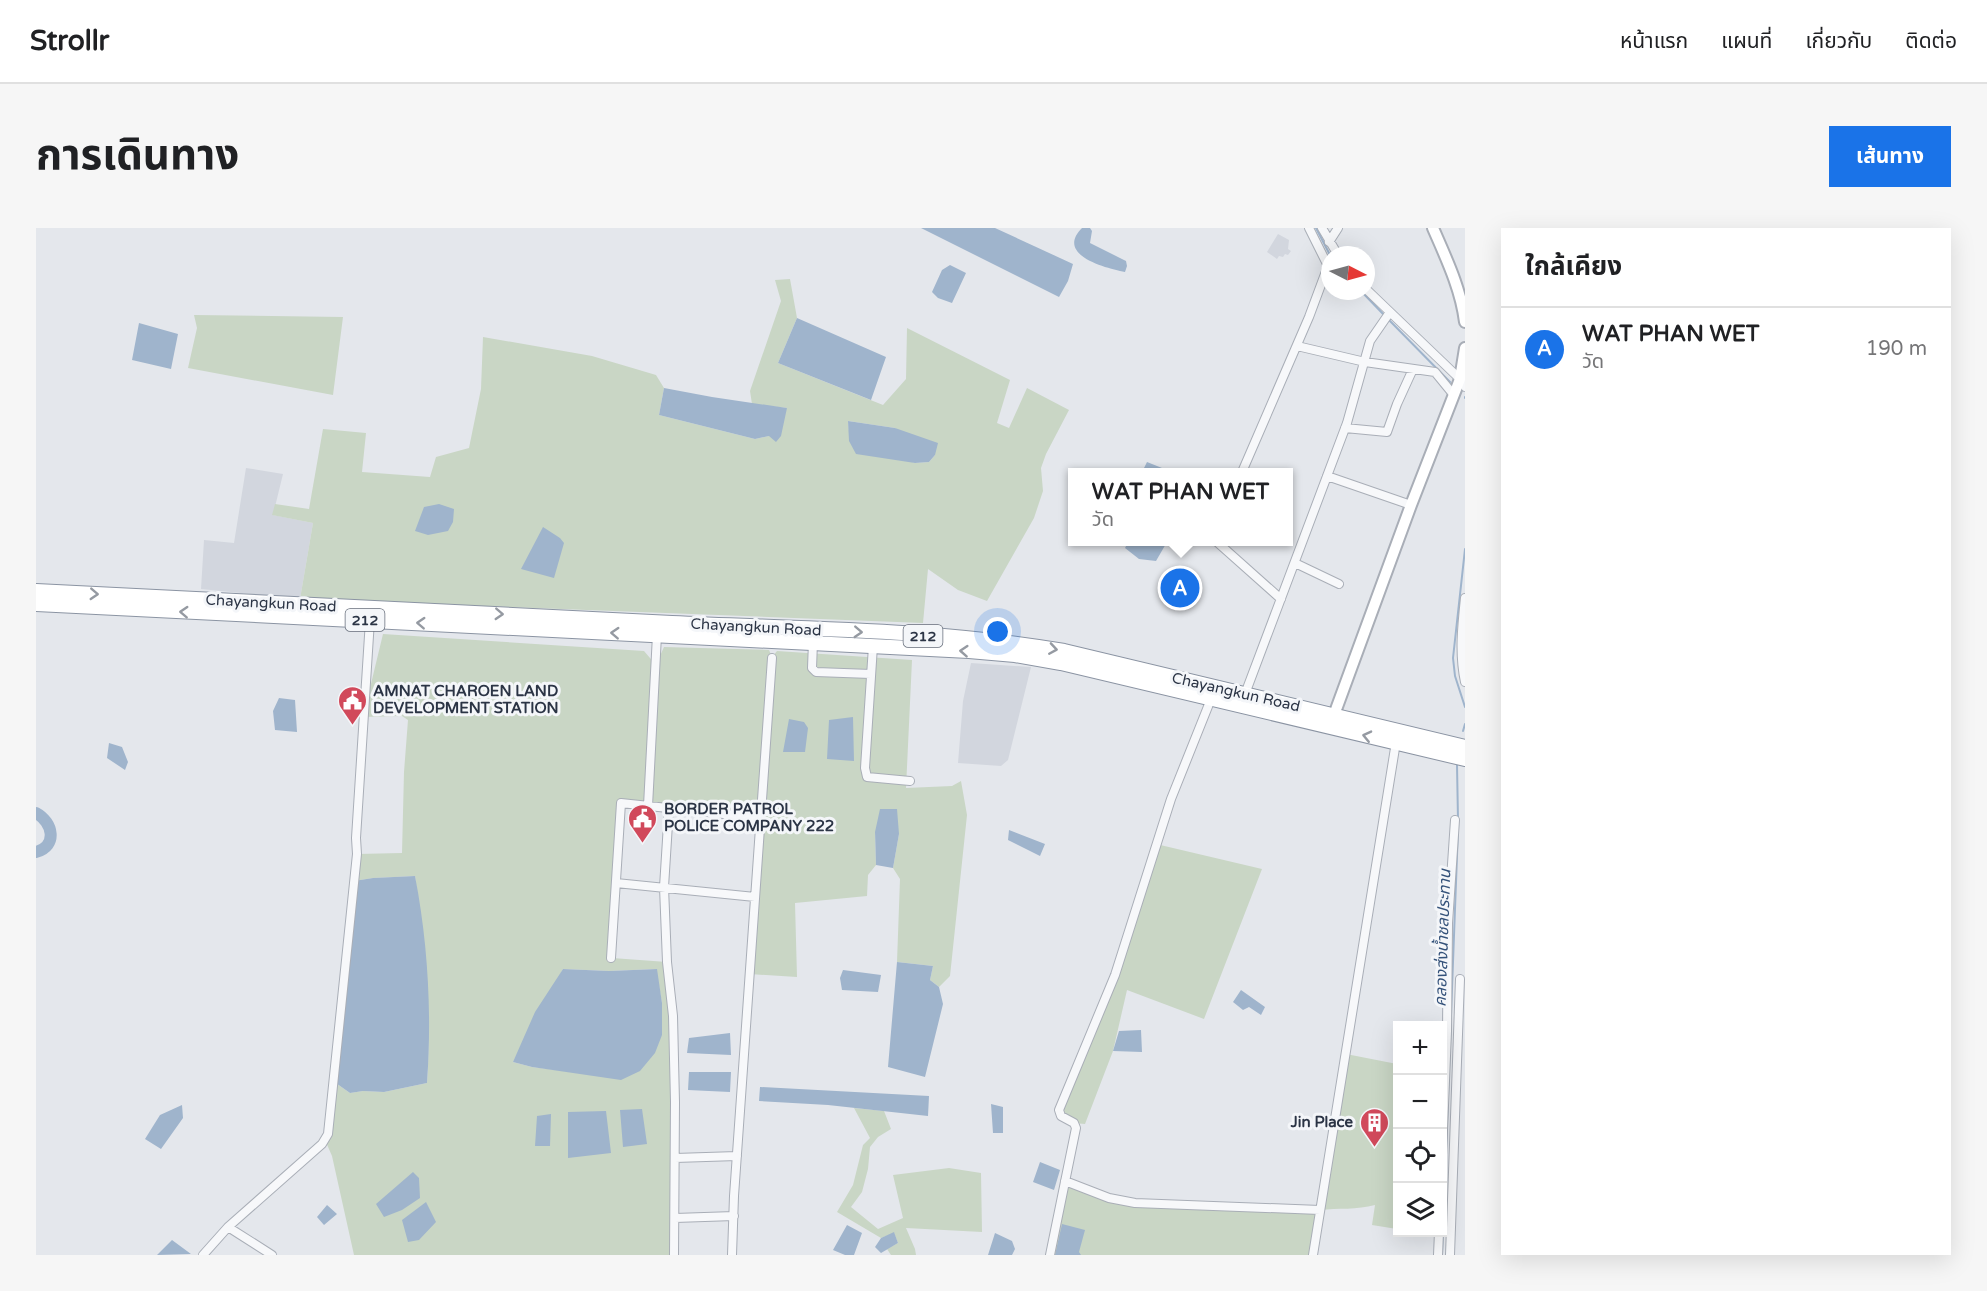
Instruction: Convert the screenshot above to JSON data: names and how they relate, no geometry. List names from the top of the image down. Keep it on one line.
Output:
{"streets":{"highway":["Chayangkun Road","212"]},"water":["คลองส่งน้ำชลประทาน"],"places":{"public building":["AMNAT CHAROEN LAND DEVELOPMENT STATION","BORDER PATROL POLICE COMPANY 222"],"building":["Jin Place"]},"north":"right","page":{"header":"Strollr","nav":["หน้าแรก","แผนที่","เกี่ยวกับ","ติดต่อ"],"title":"การเดินทาง","buttons":"เส้นทาง","heading":"ใกล้เคียง","list":[{"mark":"A","name":"WAT PHAN WET","note":"วัด","value":"190 m"}],"popup":["WAT PHAN WET","วัด"],"pins":"A","map_buttons":["+","−"]}}
